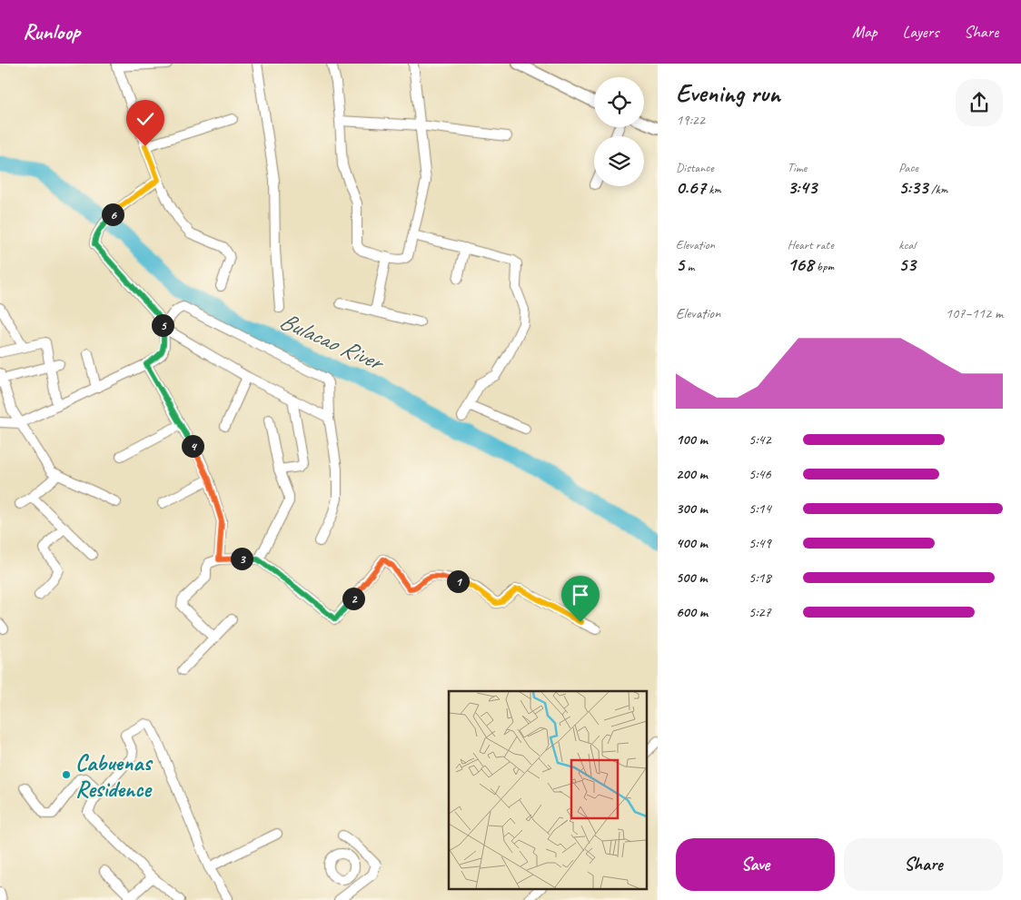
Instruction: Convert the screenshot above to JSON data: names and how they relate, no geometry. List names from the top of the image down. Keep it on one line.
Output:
{"water":["Bulacao River"],"places":["Cabuenas Residence"],"page":{"header":"Runloop","nav":["Map","Layers","Share"],"heading":["Evening run","19:22"],"stats":[["Distance","0.67 km"],["Time","3:43"],["Pace","5:33 /km"],["Elevation","5 m"],["Heart rate","168 bpm"],["kcal","53"]],"pins":["6","5","4","3","1","2"],"chart":["Elevation","107–112 m"],"list":[{"name":"100 m","note":"5:42"},{"name":"200 m","note":"5:46"},{"name":"300 m","note":"5:14"},{"name":"400 m","note":"5:49"},{"name":"500 m","note":"5:18"},{"name":"600 m","note":"5:27"}],"buttons":["Save","Share"]}}
